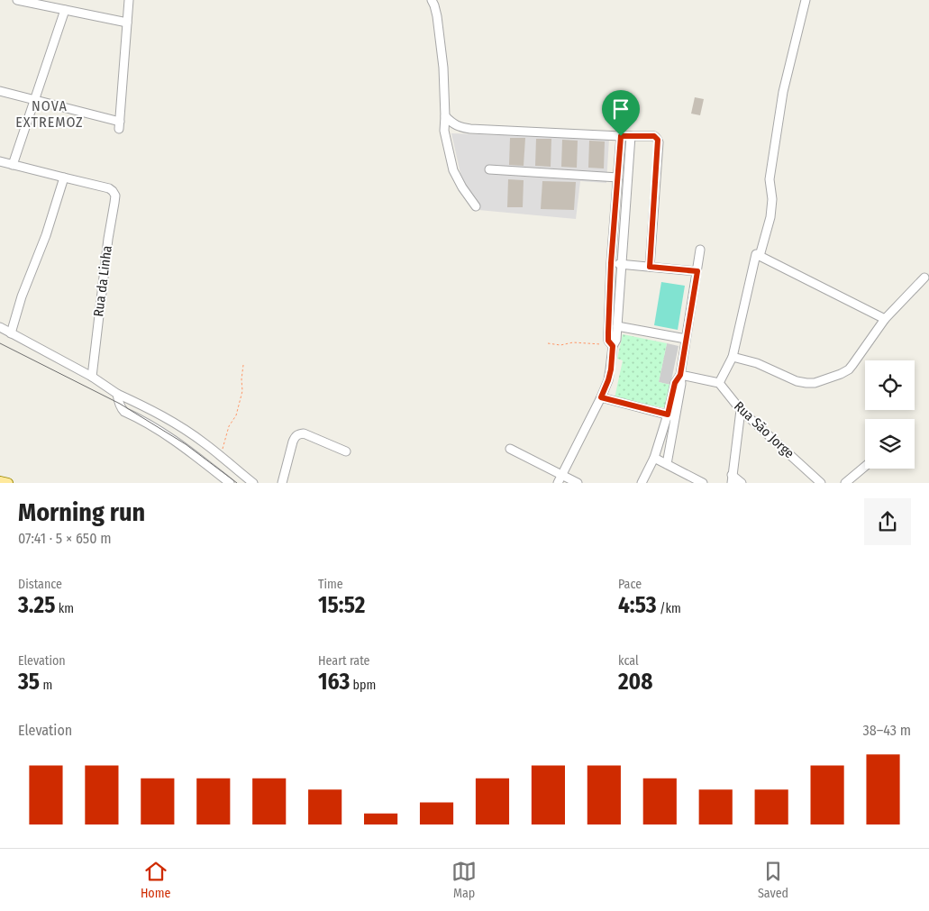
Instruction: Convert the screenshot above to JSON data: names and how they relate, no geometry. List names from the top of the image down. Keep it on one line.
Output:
{"streets":{"street":["Rua da Linha","Rua São Jorge"]},"districts":["NOVA EXTREMOZ"],"page":{"heading":["Morning run","07:41 · 5 × 650 m"],"stats":[["Distance","3.25 km"],["Time","15:52"],["Pace","4:53 /km"],["Elevation","35 m"],["Heart rate","163 bpm"],["kcal","208"]],"chart":["Elevation","38–43 m"],"tabs":["Home","Map","Saved"]}}
